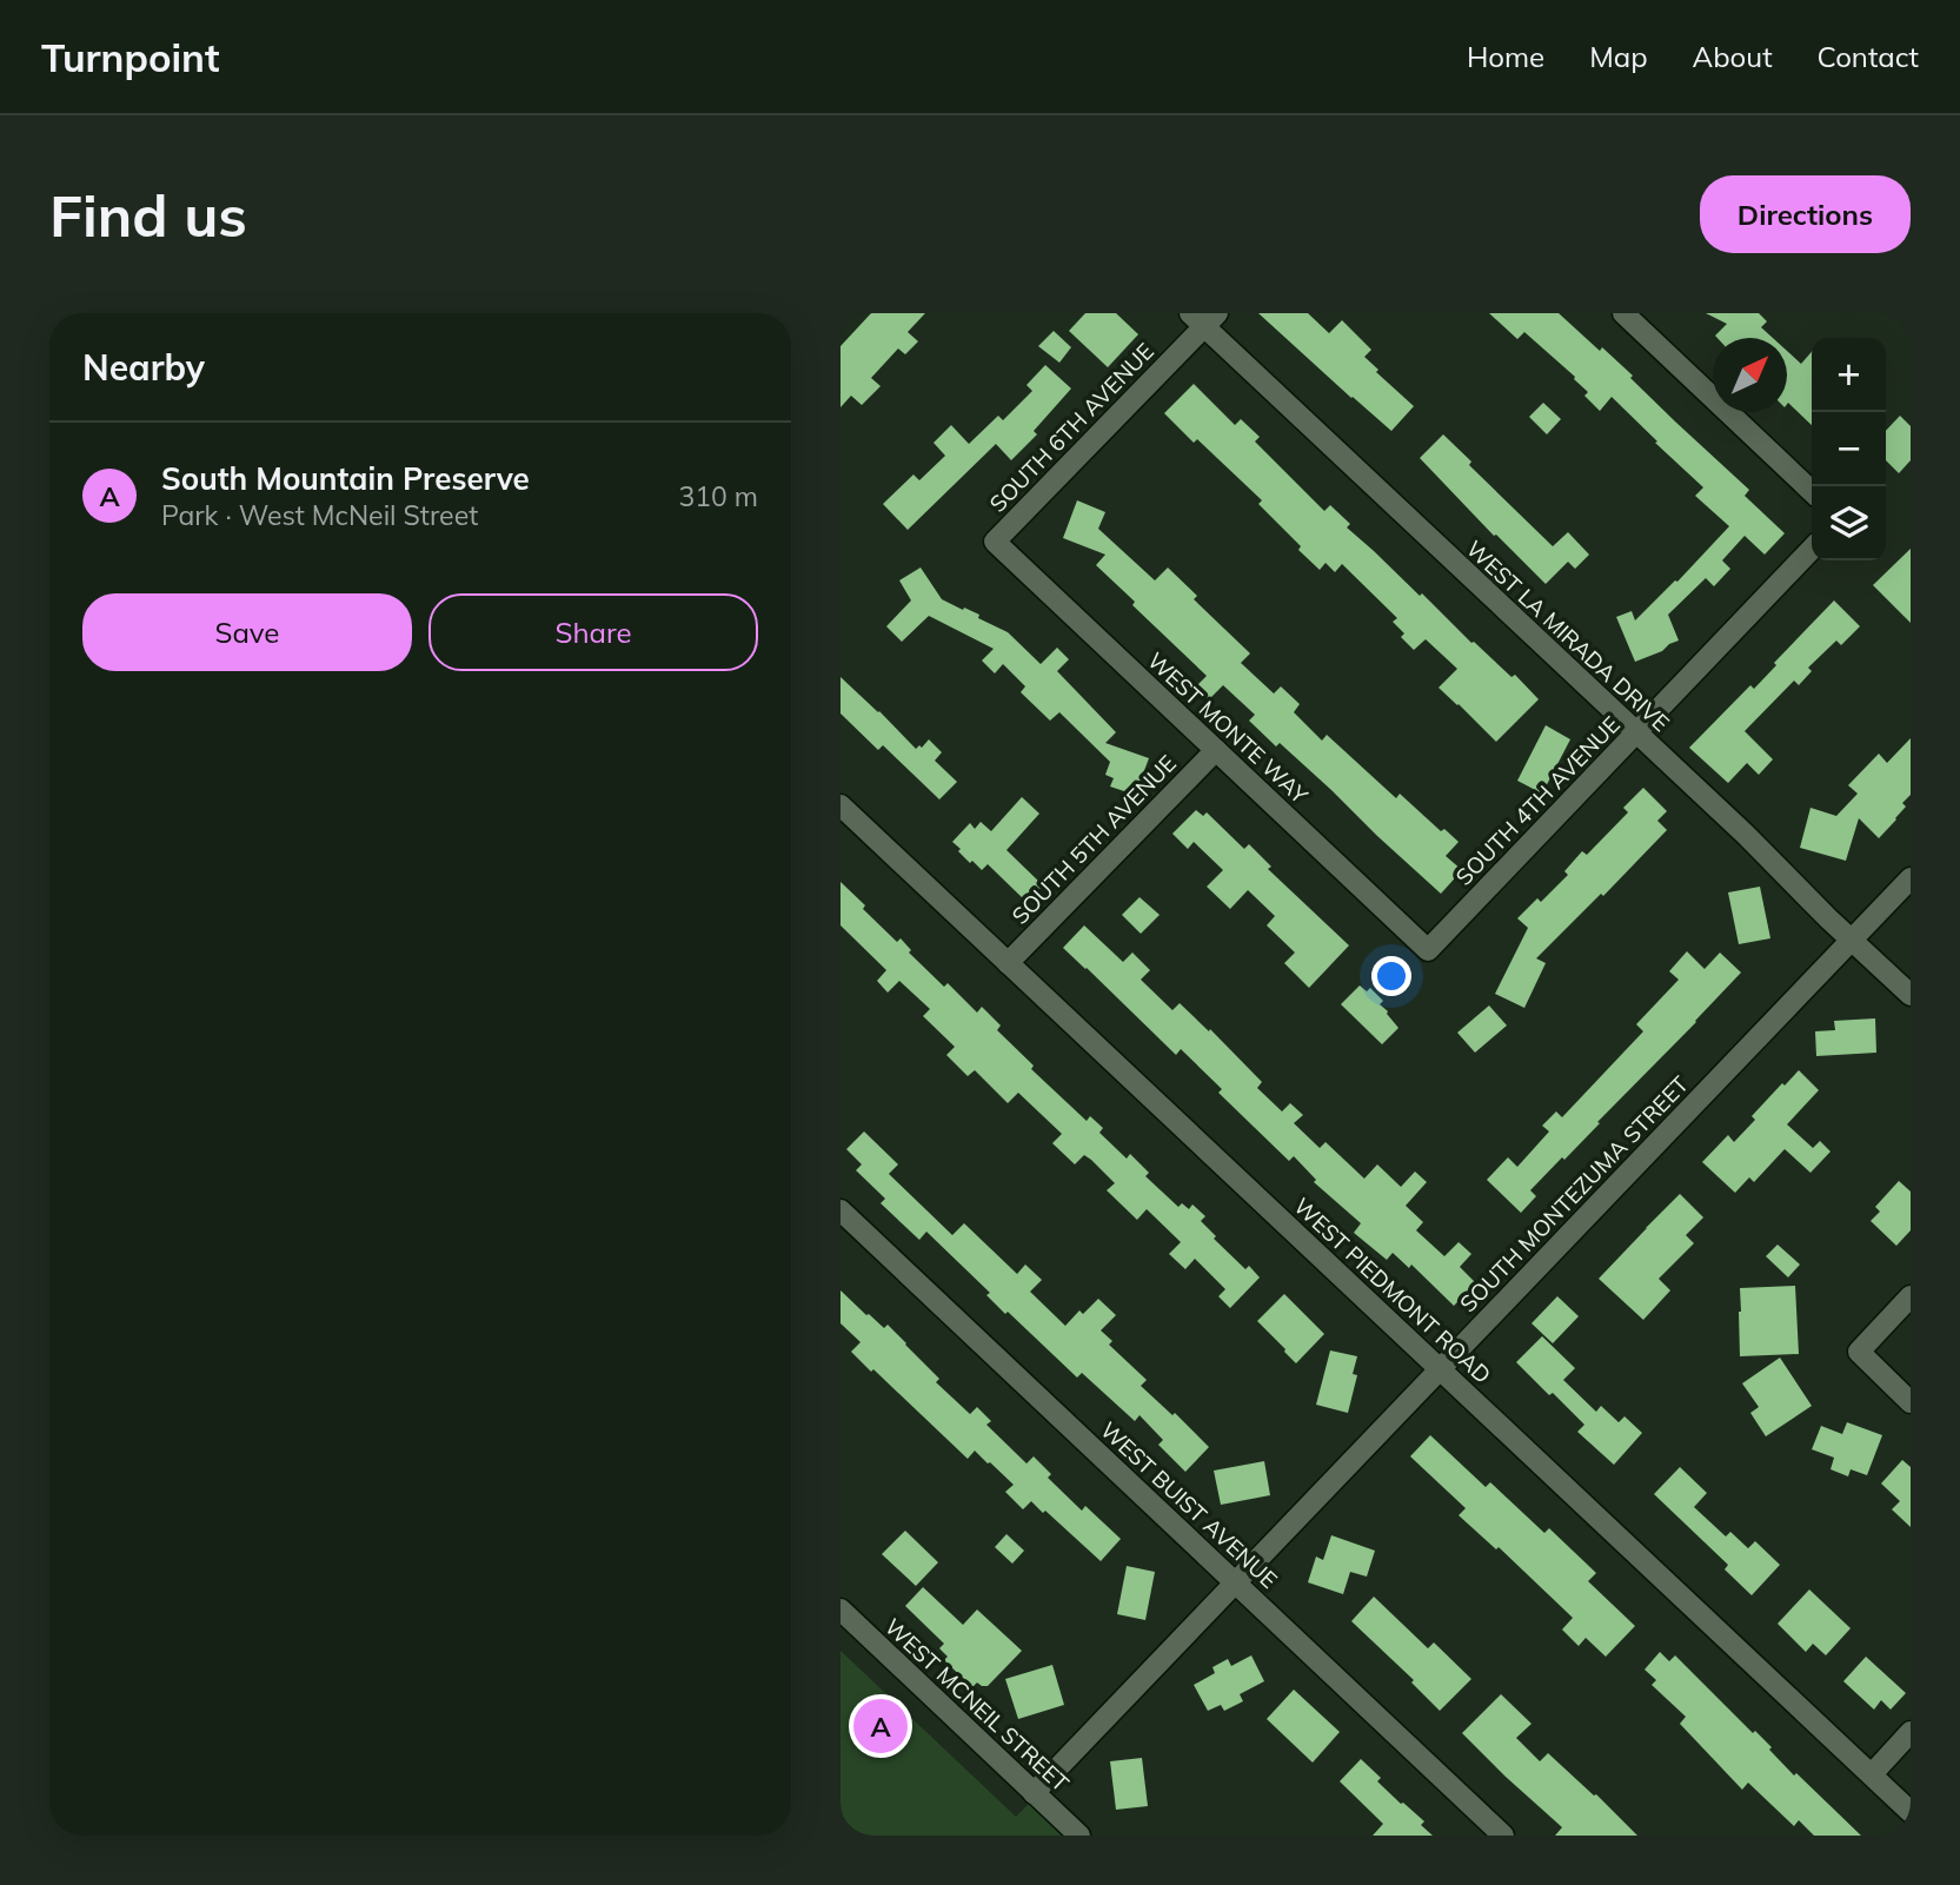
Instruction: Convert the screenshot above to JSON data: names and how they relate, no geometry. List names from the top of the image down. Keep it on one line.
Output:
{"streets":{"street":["SOUTH 6TH AVENUE","WEST LA MIRADA DRIVE","WEST MONTE WAY","SOUTH 4TH AVENUE","SOUTH 5TH AVENUE","SOUTH MONTEZUMA STREET","WEST PIEDMONT ROAD","WEST BUIST AVENUE","WEST MCNEIL STREET"]},"crossings":[["SOUTH 6TH AVENUE","WEST LA MIRADA DRIVE"],["SOUTH 6TH AVENUE","WEST MONTE WAY"],["WEST LA MIRADA DRIVE","SOUTH 4TH AVENUE"],["WEST LA MIRADA DRIVE","SOUTH MONTEZUMA STREET"],["WEST MONTE WAY","SOUTH 4TH AVENUE"],["WEST MONTE WAY","SOUTH 5TH AVENUE"],["SOUTH 5TH AVENUE","WEST PIEDMONT ROAD"],["SOUTH MONTEZUMA STREET","WEST PIEDMONT ROAD"],["SOUTH MONTEZUMA STREET","WEST BUIST AVENUE"],["SOUTH MONTEZUMA STREET","WEST MCNEIL STREET"]],"north":"top right","page":{"header":"Turnpoint","nav":["Home","Map","About","Contact"],"buttons":["Directions",["Save","Share"]],"title":"Find us","heading":"Nearby","map_buttons":["+","−"],"list":[{"mark":"A","name":"South Mountain Preserve","note":"Park · West McNeil Street","value":"310 m"}],"pins":"A"}}
